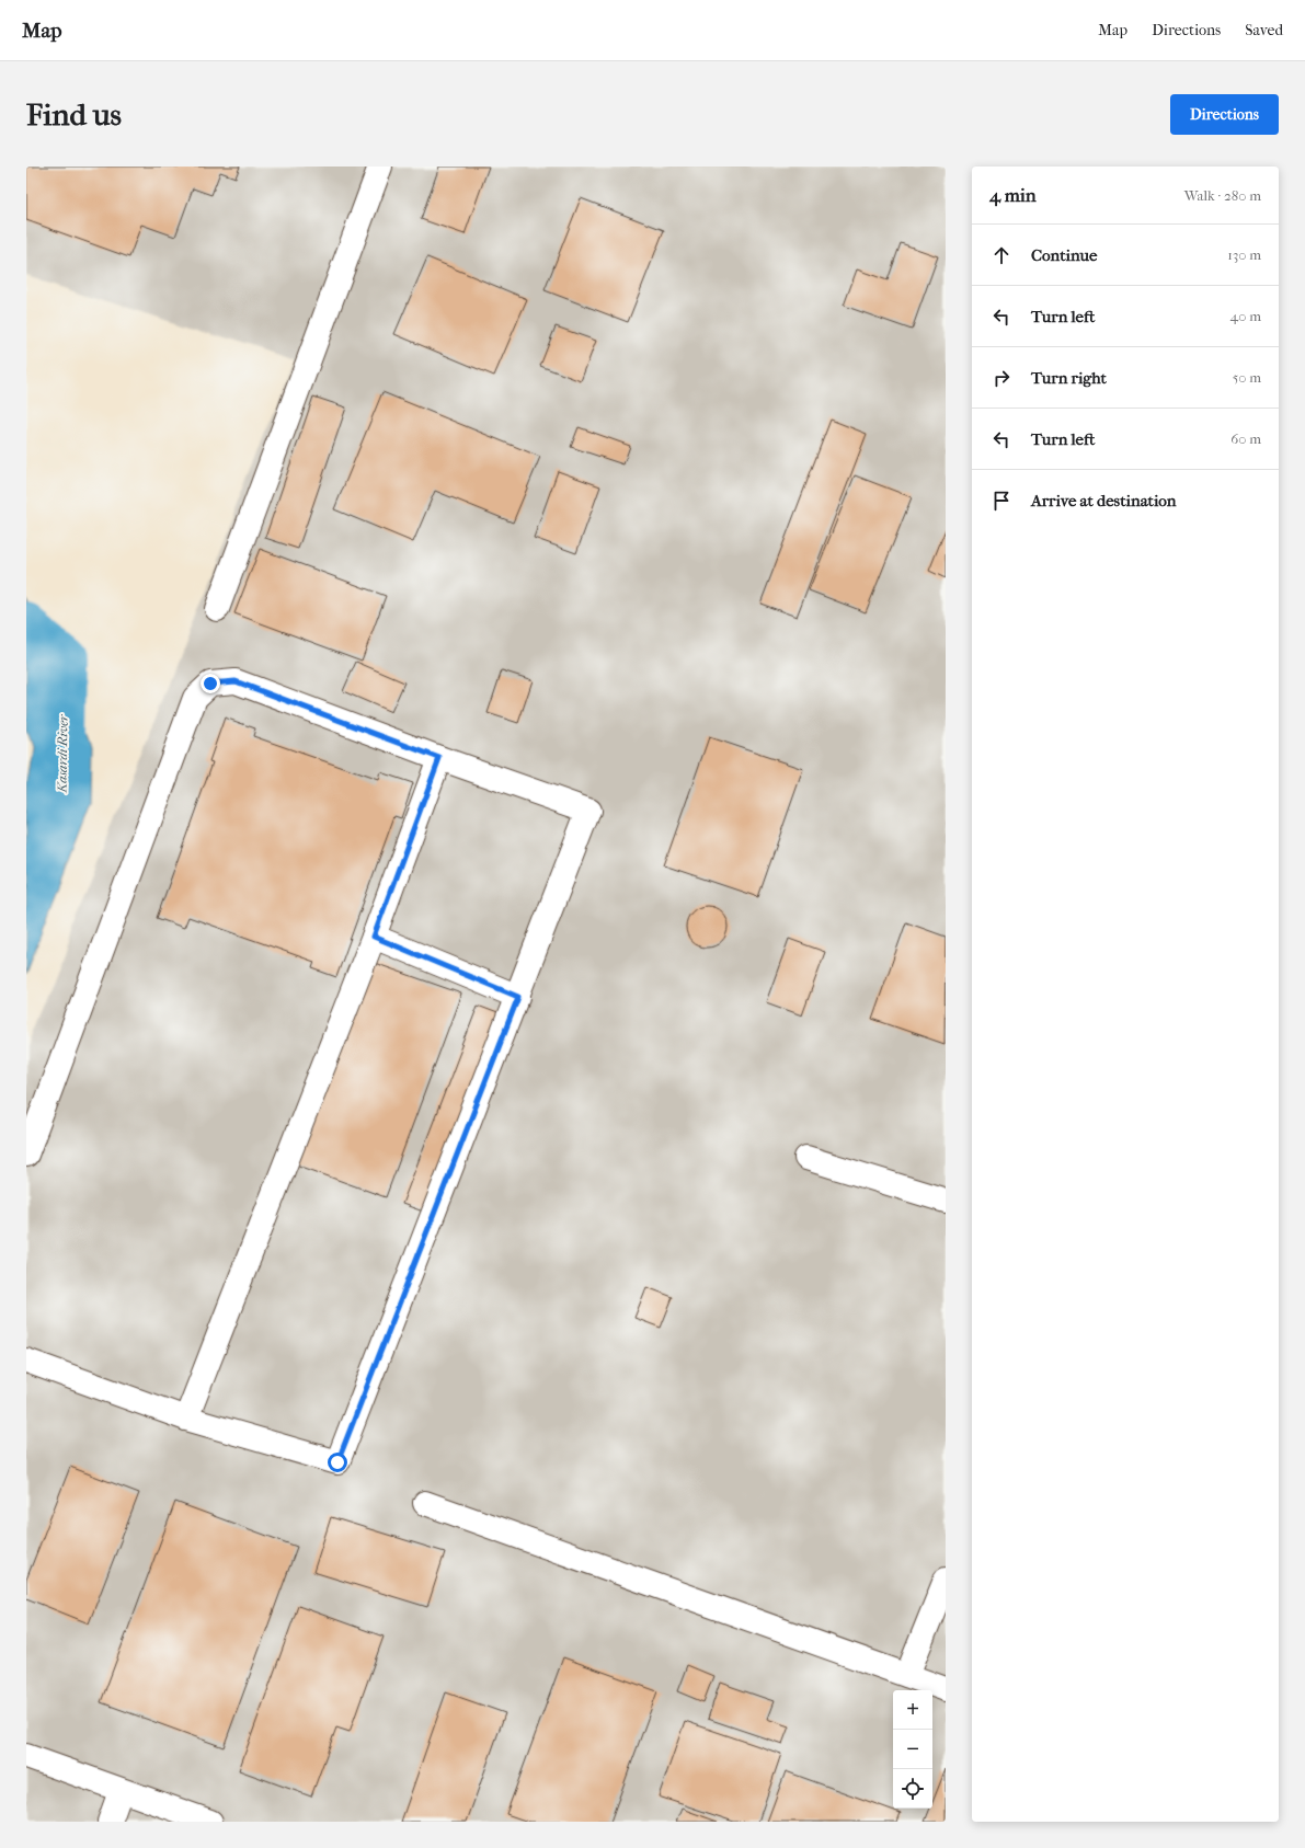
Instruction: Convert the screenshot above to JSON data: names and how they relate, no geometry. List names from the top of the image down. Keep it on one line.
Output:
{"water":["Kasardi River"],"page":{"header":"Map","nav":["Map","Directions","Saved"],"buttons":"Directions","title":"Find us","heading":["4 min","Walk · 280 m"],"list":[["Continue","130 m"],["Turn left","40 m"],["Turn right","50 m"],["Turn left","60 m"],"Arrive at destination"],"map_buttons":["+","−"]}}
